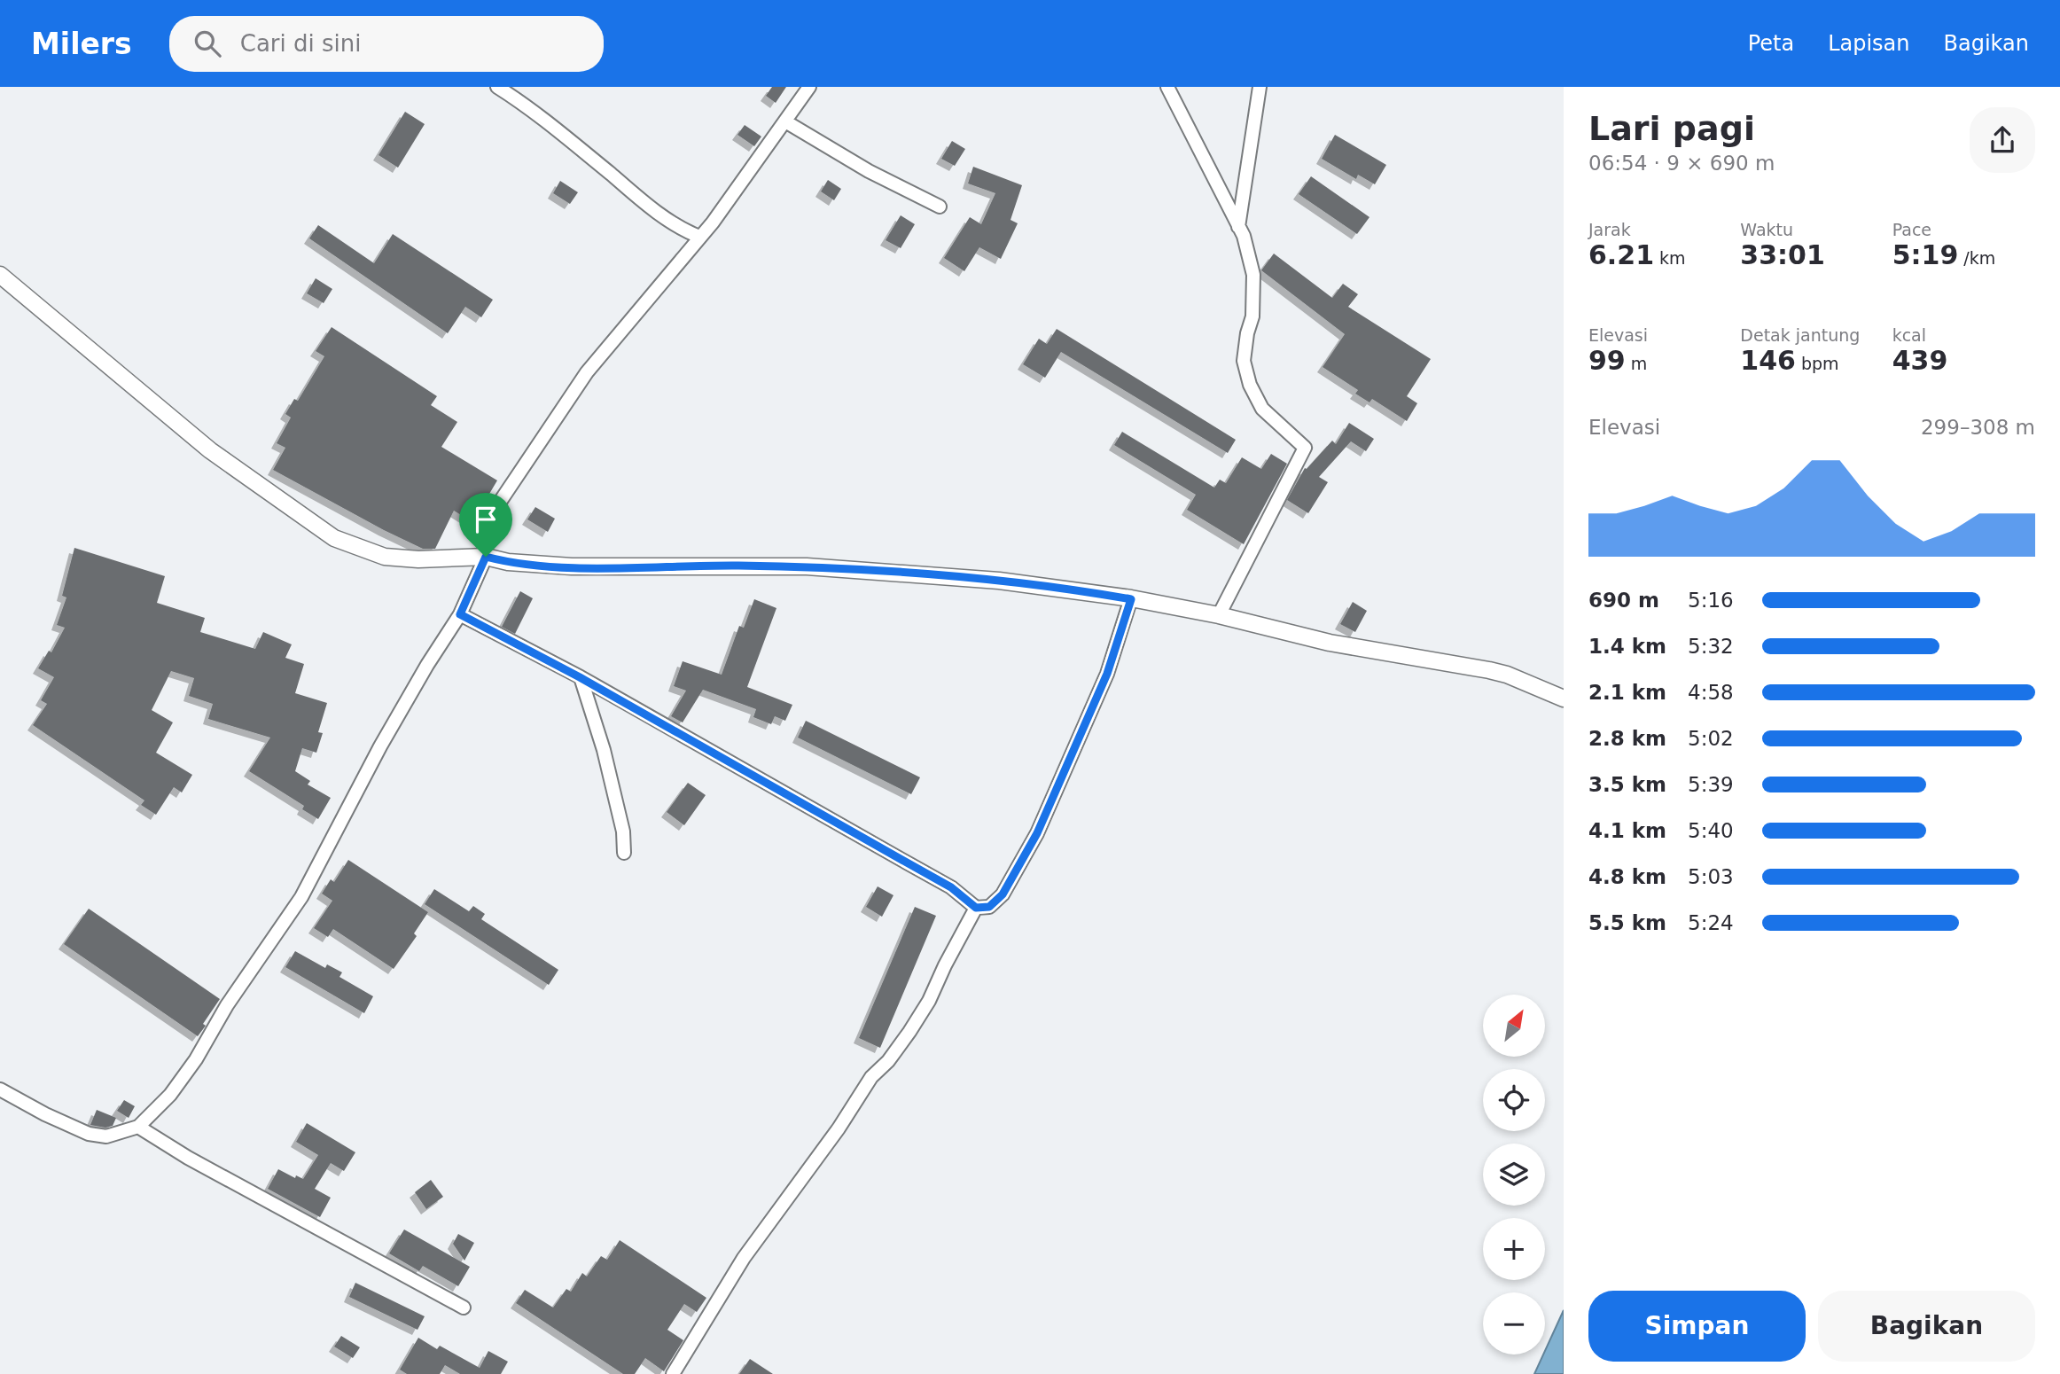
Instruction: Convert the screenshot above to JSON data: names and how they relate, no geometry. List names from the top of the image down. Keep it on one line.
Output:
{"north":"top right","page":{"header":"Milers","search":"Cari di sini","nav":["Peta","Lapisan","Bagikan"],"heading":["Lari pagi","06:54 · 9 × 690 m"],"stats":[["Jarak","6.21 km"],["Waktu","33:01"],["Pace","5:19 /km"],["Elevasi","99 m"],["Detak jantung","146 bpm"],["kcal","439"]],"chart":["Elevasi","299–308 m"],"list":[{"name":"690 m","note":"5:16"},{"name":"1.4 km","note":"5:32"},{"name":"2.1 km","note":"4:58"},{"name":"2.8 km","note":"5:02"},{"name":"3.5 km","note":"5:39"},{"name":"4.1 km","note":"5:40"},{"name":"4.8 km","note":"5:03"},{"name":"5.5 km","note":"5:24"}],"map_buttons":["+","−"],"buttons":["Simpan","Bagikan"]}}
